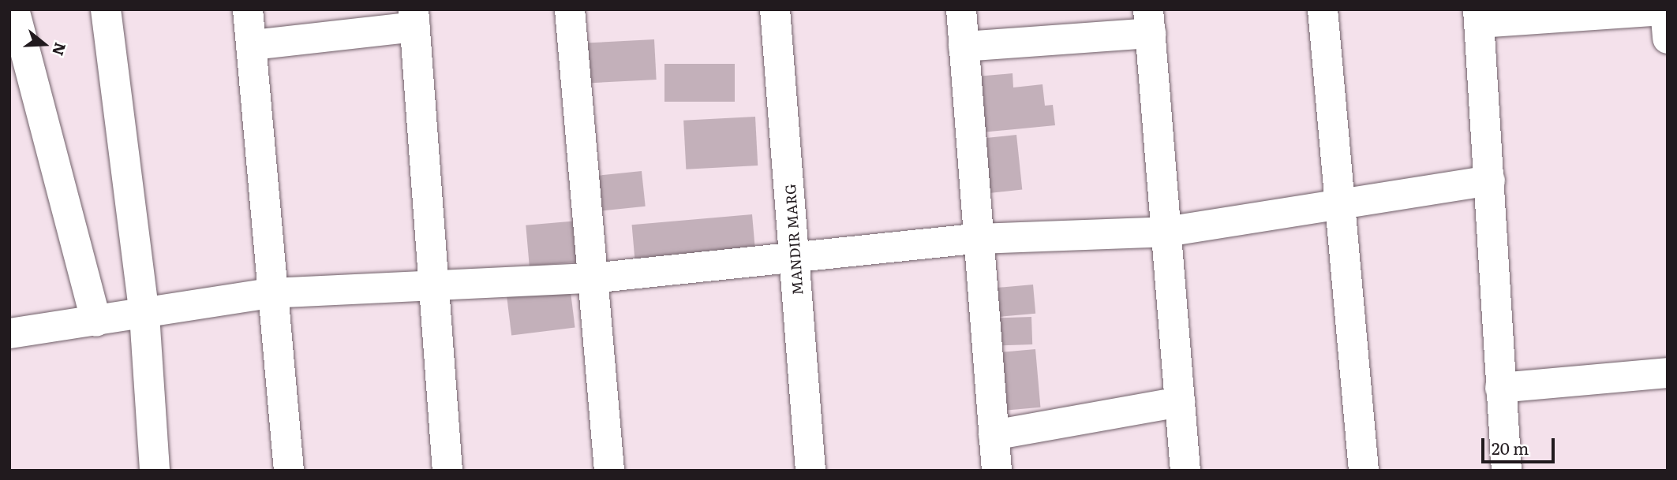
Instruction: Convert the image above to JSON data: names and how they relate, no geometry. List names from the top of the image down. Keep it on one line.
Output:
{"streets":{"street":["MANDIR MARG"]},"scale_bar":"20 m","north":"right"}
